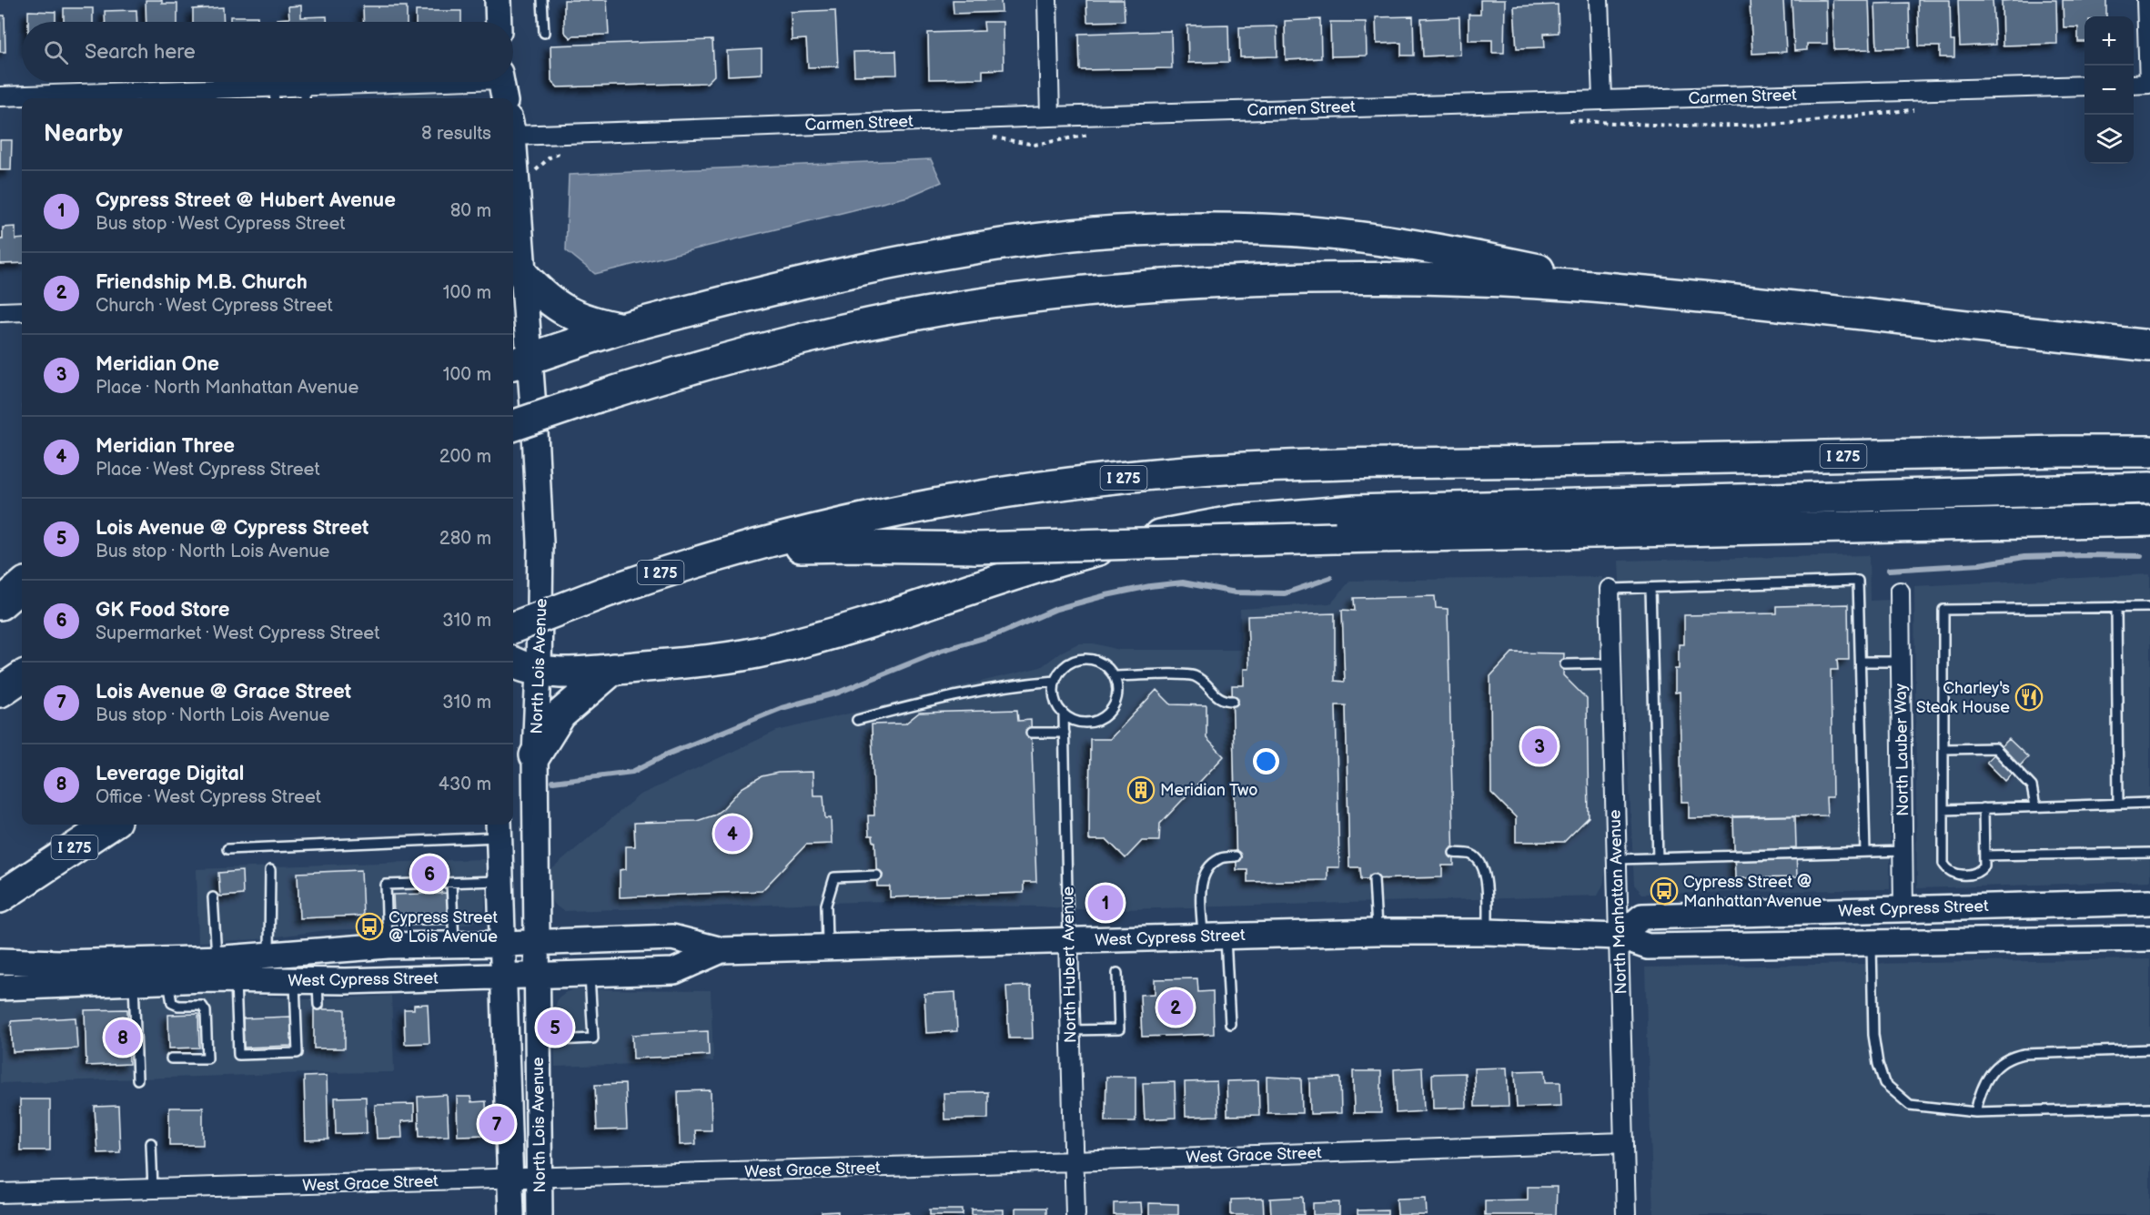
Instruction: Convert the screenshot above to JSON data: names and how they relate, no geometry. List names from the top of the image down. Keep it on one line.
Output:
{"streets":{"highway":["I 275"],"street":["Carmen Street","North Lois Avenue","North Lauber Way","North Manhattan Avenue","West Cypress Street","North Hubert Avenue","West Grace Street"]},"crossings":[["North Lois Avenue","West Cypress Street"],["North Lois Avenue","West Grace Street"],["North Lauber Way","West Cypress Street"],["North Manhattan Avenue","West Cypress Street"],["North Manhattan Avenue","West Grace Street"],["West Cypress Street","North Hubert Avenue"],["North Hubert Avenue","West Grace Street"]],"places":{"restaurant":["Charley's Steak House"],"building":["Meridian Two"],"bus stop":["Cypress Street @ Manhattan Avenue","Cypress Street @ Lois Avenue"]},"page":{"map_buttons":["+","−"],"search":"Search here","heading":["Nearby","8 results"],"list":[{"mark":"1","name":"Cypress Street @ Hubert Avenue","note":"Bus stop · West Cypress Street","value":"80 m"},{"mark":"2","name":"Friendship M.B. Church","note":"Church · West Cypress Street","value":"100 m"},{"mark":"3","name":"Meridian One","note":"Place · North Manhattan Avenue","value":"100 m"},{"mark":"4","name":"Meridian Three","note":"Place · West Cypress Street","value":"200 m"},{"mark":"5","name":"Lois Avenue @ Cypress Street","note":"Bus stop · North Lois Avenue","value":"280 m"},{"mark":"6","name":"GK Food Store","note":"Supermarket · West Cypress Street","value":"310 m"},{"mark":"7","name":"Lois Avenue @ Grace Street","note":"Bus stop · North Lois Avenue","value":"310 m"},{"mark":"8","name":"Leverage Digital","note":"Office · West Cypress Street","value":"430 m"}],"pins":["3","4","6","1","2","5","8","7"]}}
